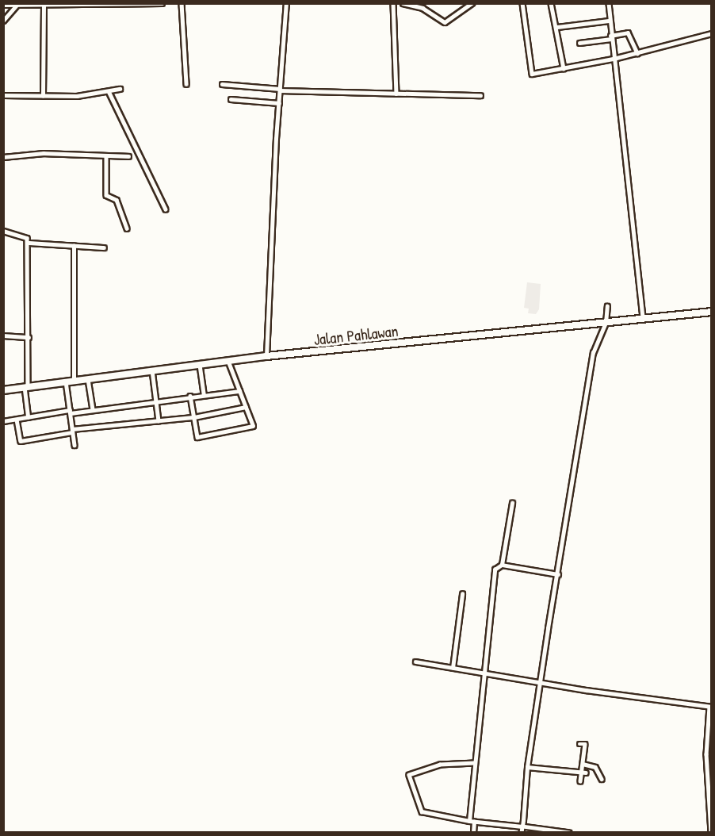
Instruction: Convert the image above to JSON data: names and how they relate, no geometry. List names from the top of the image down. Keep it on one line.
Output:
{"streets":{"main road":["Jalan Pahlawan"]}}
